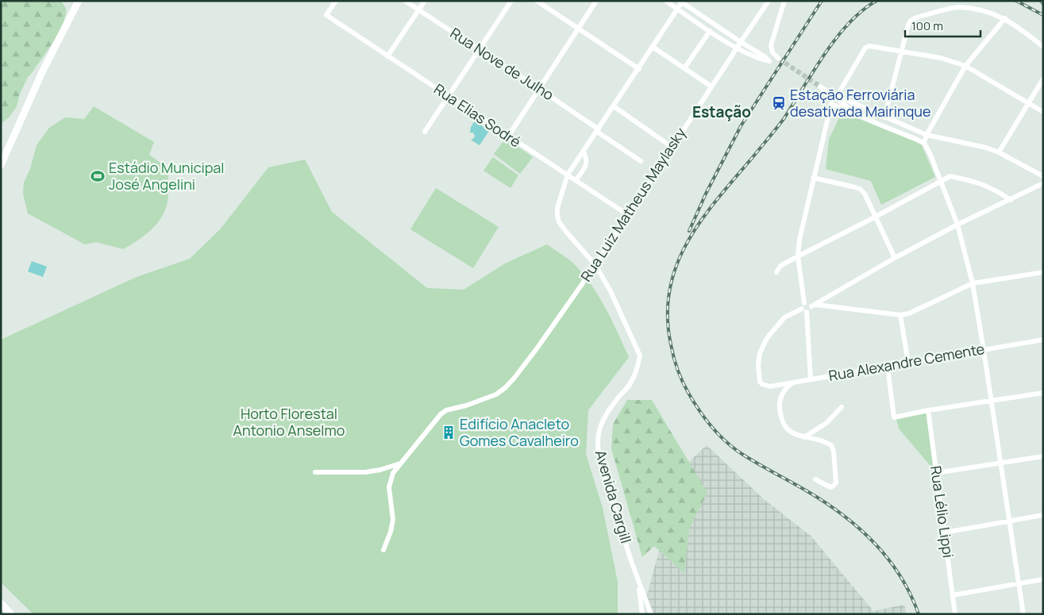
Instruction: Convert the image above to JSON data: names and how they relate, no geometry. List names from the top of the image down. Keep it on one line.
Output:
{"streets":{"street":["Rua Nove de Julho","Rua Elias Sodré","Rua Luiz Matheus Maylasky","Rua Alexandre Cemente","Avenida Cargill","Rua Lélio Lippi"]},"crossings":[["Rua Nove de Julho","Avenida Cargill"],["Rua Elias Sodré","Rua Luiz Matheus Maylasky"],["Rua Elias Sodré","Avenida Cargill"],["Rua Luiz Matheus Maylasky","Avenida Cargill"]],"districts":["Estação"],"parks":["Horto Florestal Antonio Anselmo"],"places":{"station":["Estação Ferroviária desativada Mairinque"],"sports":["Estádio Municipal José Angelini"],"building":["Edifício Anacleto Gomes Cavalheiro"]},"scale_bar":"100 m"}
